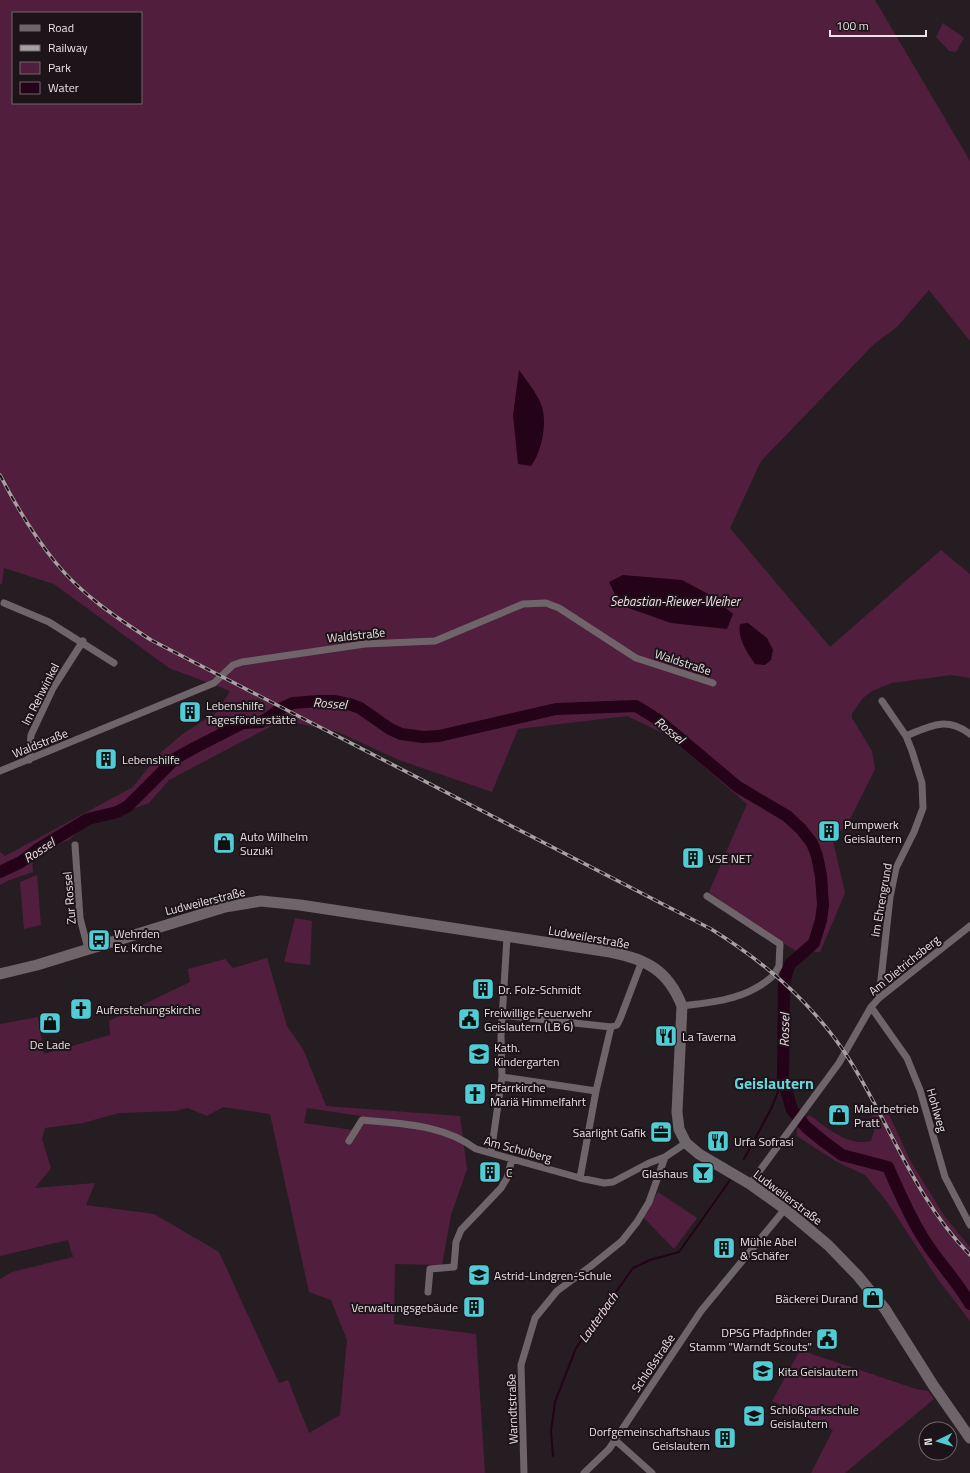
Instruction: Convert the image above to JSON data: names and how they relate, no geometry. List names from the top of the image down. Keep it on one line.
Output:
{"streets":{"main road":["Ludweilerstraße"],"street":["Waldstraße","Im Rehwinkel","Zur Rossel","Im Ehrengrund","Am Dietrichsberg","Hohlweg","Am Schulberg","Schloßstraße","Warndtstraße"]},"crossings":[["Waldstraße","Im Rehwinkel"],["Zur Rossel","Ludweilerstraße"],["Im Ehrengrund","Am Dietrichsberg"],["Ludweilerstraße","Am Dietrichsberg"],["Ludweilerstraße","Am Schulberg"],["Ludweilerstraße","Schloßstraße"],["Am Dietrichsberg","Hohlweg"],["Am Schulberg","Warndtstraße"]],"districts":["Geislautern"],"water":["Sebastian-Riewer-Weiher","Rossel","Lauterbach"],"places":{"building":["Lebenshilfe Tagesförderstätte","Lebenshilfe","Pumpwerk Geislautern","VSE NET","Dr. Folz-Schmidt","C","Mühle Abel & Schäfer","Verwaltungsgebäude","Dorfgemeinschaftshaus Geislautern"],"shop":["Auto Wilhelm Suzuki","De Lade","Malerbetrieb Pratt","Bäckerei Durand"],"bus stop":["Wehrden Ev. Kirche"],"church":["Auferstehungskirche","Pfarrkirche Mariä Himmelfahrt"],"public building":["Freiwillige Feuerwehr Geislautern (LB 6)","DPSG Pfadpfinder Stamm \"Warndt Scouts\""],"restaurant":["La Taverna","Urfa Sofrasi"],"school or university":["Kath. Kindergarten","Astrid-Lindgren-Schule","Kita Geislautern","Schloßparkschule Geislautern"],"office":["Saarlight Gafik"],"bar":["Glashaus"]},"legend":["Road","Railway","Park","Water"],"scale_bar":"100 m","north":"left"}
